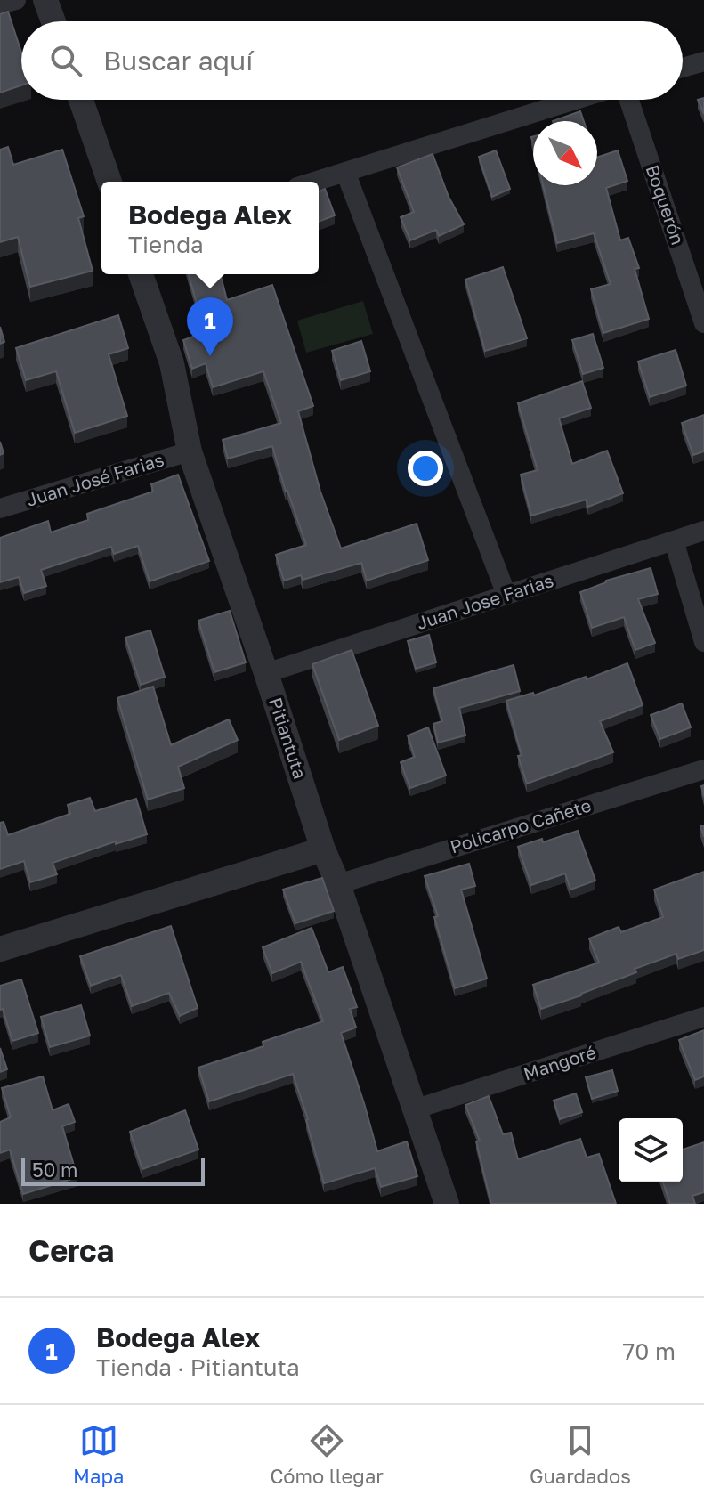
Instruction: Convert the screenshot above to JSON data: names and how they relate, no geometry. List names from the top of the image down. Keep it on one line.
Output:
{"streets":{"street":["Boquerón","Juan José Farias","Juan Jose Farias","Pitiantuta","Policarpo Cañete","Mangoré"]},"crossings":[["Juan José Farias","Pitiantuta"],["Juan Jose Farias","Pitiantuta"],["Pitiantuta","Policarpo Cañete"],["Pitiantuta","Mangoré"]],"scale_bar":"50 m","north":"bottom right","page":{"search":"Buscar aquí","popup":["Bodega Alex","Tienda"],"pins":"1","scale":"50 m","heading":"Cerca","list":[{"mark":"1","name":"Bodega Alex","note":"Tienda · Pitiantuta","value":"70 m"}],"nav":["Mapa","Cómo llegar","Guardados"]}}
